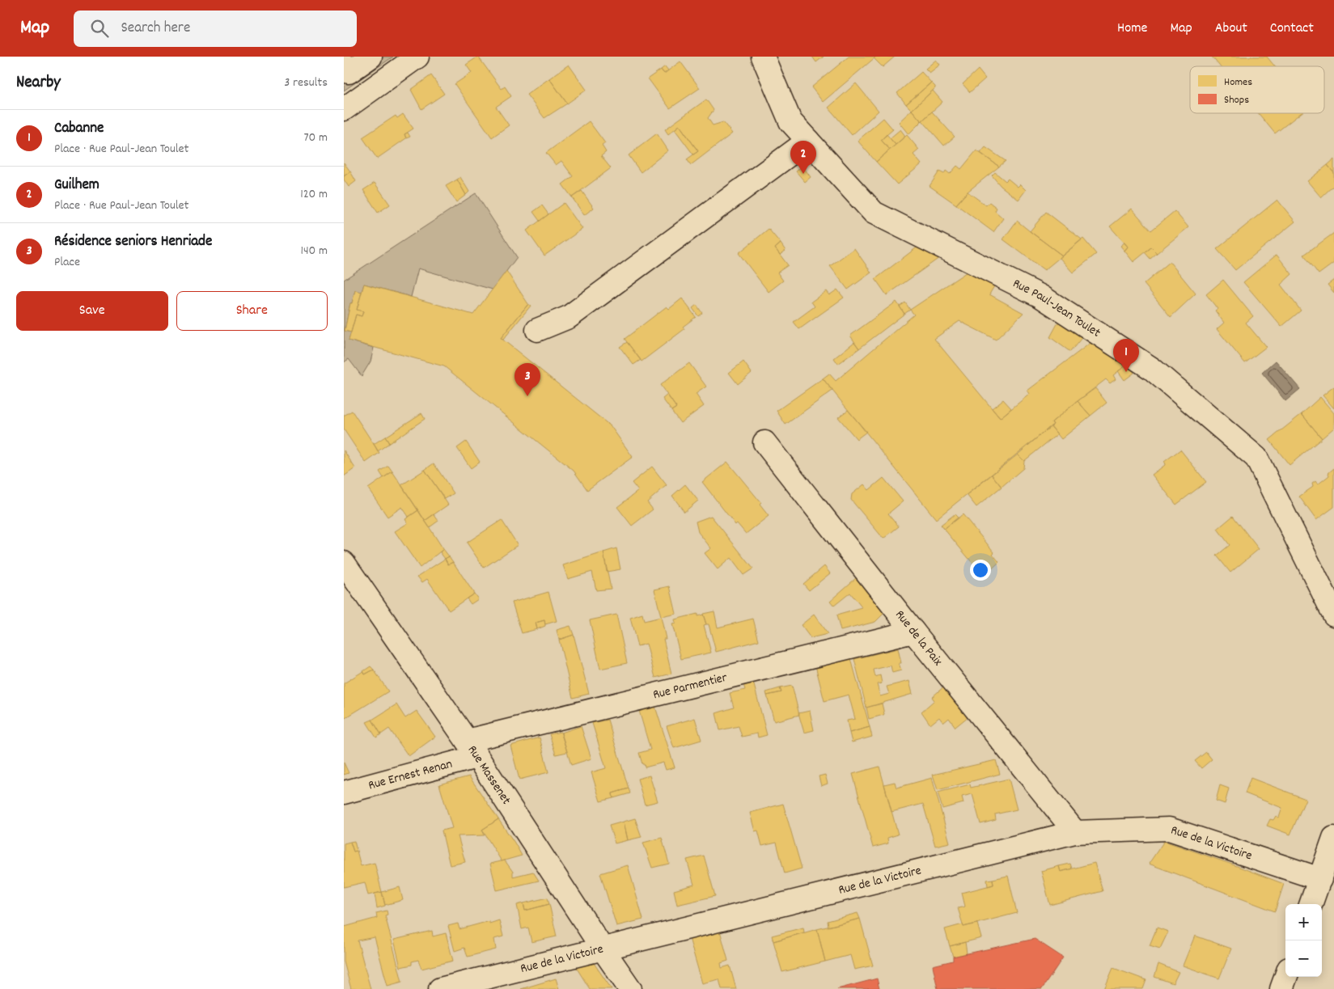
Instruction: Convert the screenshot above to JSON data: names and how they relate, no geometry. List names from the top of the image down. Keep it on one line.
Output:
{"streets":{"street":["Rue Paul-Jean Toulet","Rue de la Paix","Rue Parmentier","Rue Ernest Renan","Rue Massenet","Rue de la Victoire"]},"crossings":[["Rue de la Paix","Rue Parmentier"],["Rue de la Paix","Rue de la Victoire"],["Rue Parmentier","Rue Ernest Renan"],["Rue Parmentier","Rue Massenet"],["Rue Ernest Renan","Rue Massenet"],["Rue Massenet","Rue de la Victoire"]],"legend":["Homes","Shops"],"page":{"header":"Map","search":"Search here","nav":["Home","Map","About","Contact"],"heading":["Nearby","3 results"],"list":[{"mark":"1","name":"Cabanne","note":"Place · Rue Paul-Jean Toulet","value":"70 m"},{"mark":"2","name":"Guilhem","note":"Place · Rue Paul-Jean Toulet","value":"120 m"},{"mark":"3","name":"Résidence seniors Henriade","note":"Place","value":"140 m"}],"pins":["2","1","3"],"buttons":["Save","Share"],"map_buttons":["+","−"]}}
